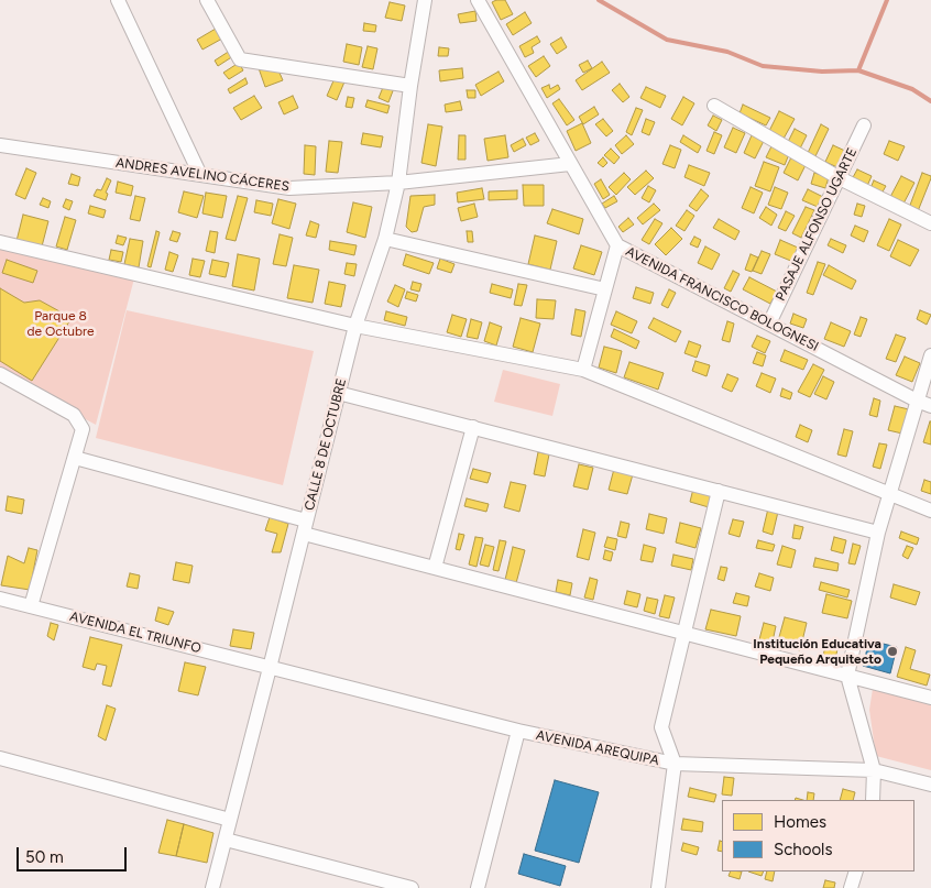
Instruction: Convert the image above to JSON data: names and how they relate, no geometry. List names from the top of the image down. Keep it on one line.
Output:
{"streets":{"street":["ANDRES AVELINO CÁCERES","PASAJE ALFONSO UGARTE","AVENIDA FRANCISCO BOLOGNESI","CALLE 8 DE OCTUBRE","AVENIDA EL TRIUNFO","AVENIDA AREQUIPA"]},"crossings":[["ANDRES AVELINO CÁCERES","AVENIDA FRANCISCO BOLOGNESI"],["ANDRES AVELINO CÁCERES","CALLE 8 DE OCTUBRE"],["PASAJE ALFONSO UGARTE","AVENIDA FRANCISCO BOLOGNESI"],["CALLE 8 DE OCTUBRE","AVENIDA EL TRIUNFO"],["CALLE 8 DE OCTUBRE","AVENIDA AREQUIPA"],["AVENIDA EL TRIUNFO","AVENIDA AREQUIPA"]],"parks":["Parque 8 de Octubre"],"places":["Institución Educativa Pequeño Arquitecto"],"legend":["Homes","Schools"],"scale_bar":"50 m"}
